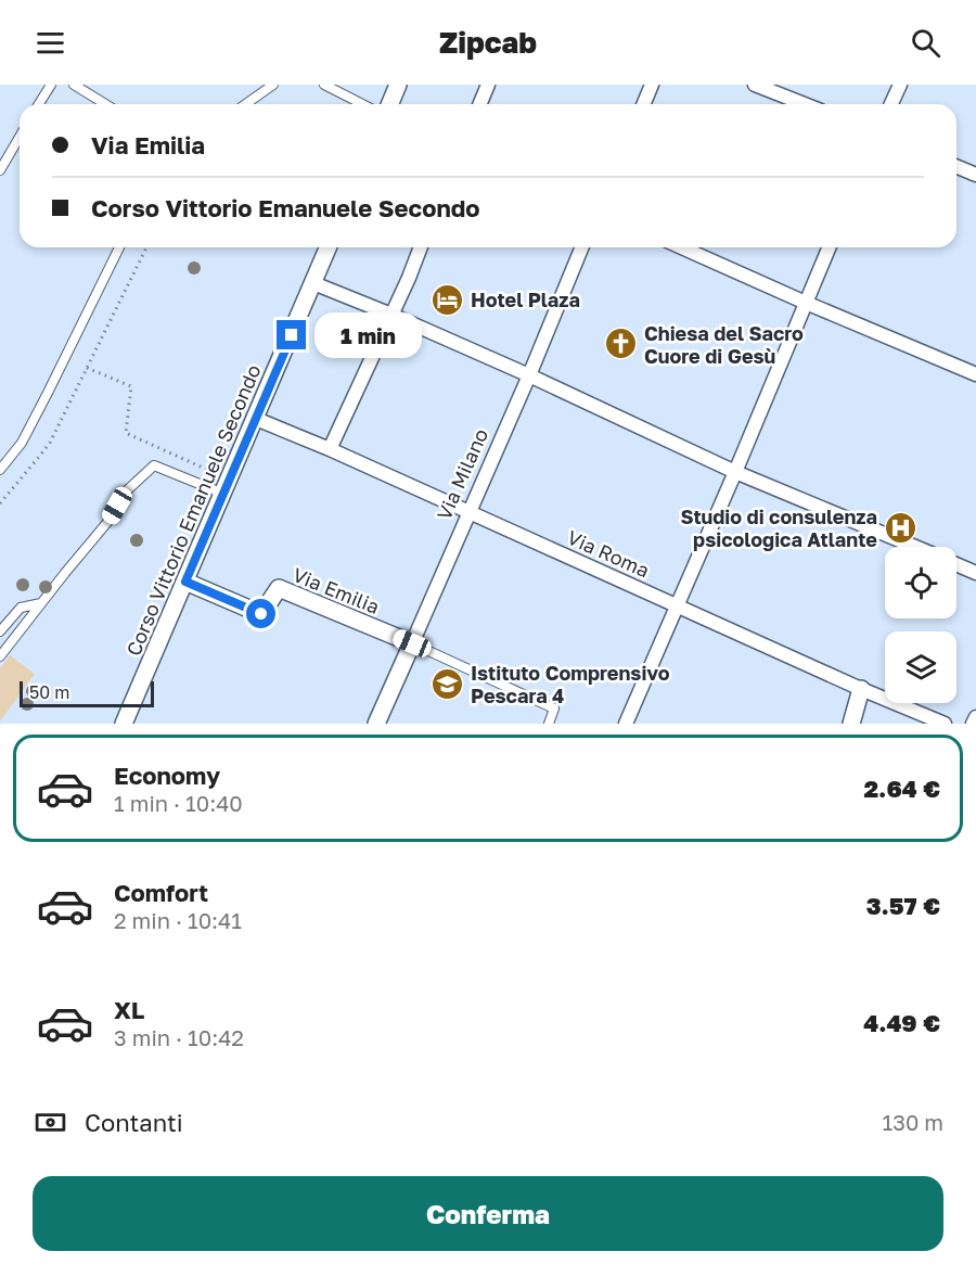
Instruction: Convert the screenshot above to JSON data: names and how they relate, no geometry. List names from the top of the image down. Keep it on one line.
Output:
{"streets":{"street":["Via Milano","Corso Vittorio Emanuele Secondo","Via Roma","Via Emilia"]},"crossings":[["Via Milano","Via Roma"],["Via Milano","Via Emilia"],["Corso Vittorio Emanuele Secondo","Via Roma"],["Corso Vittorio Emanuele Secondo","Via Emilia"]],"places":{"hotel":["Hotel Plaza"],"church":["Chiesa del Sacro Cuore di Gesù"],"hospital":["Studio di consulenza psicologica Atlante"],"school or university":["Istituto Comprensivo Pescara 4"]},"scale_bar":"50 m","page":{"header":"Zipcab","banner":["Via Emilia","Corso Vittorio Emanuele Secondo"],"bubble":"1 min","scale":"50 m","list":[{"name":"Economy","note":"1 min · 10:40","value":"2.64 €"},{"name":"Comfort","note":"2 min · 10:41","value":"3.57 €"},{"name":"XL","note":"3 min · 10:42","value":"4.49 €"}],"pay":["Contanti","130 m"],"buttons":"Conferma"}}
